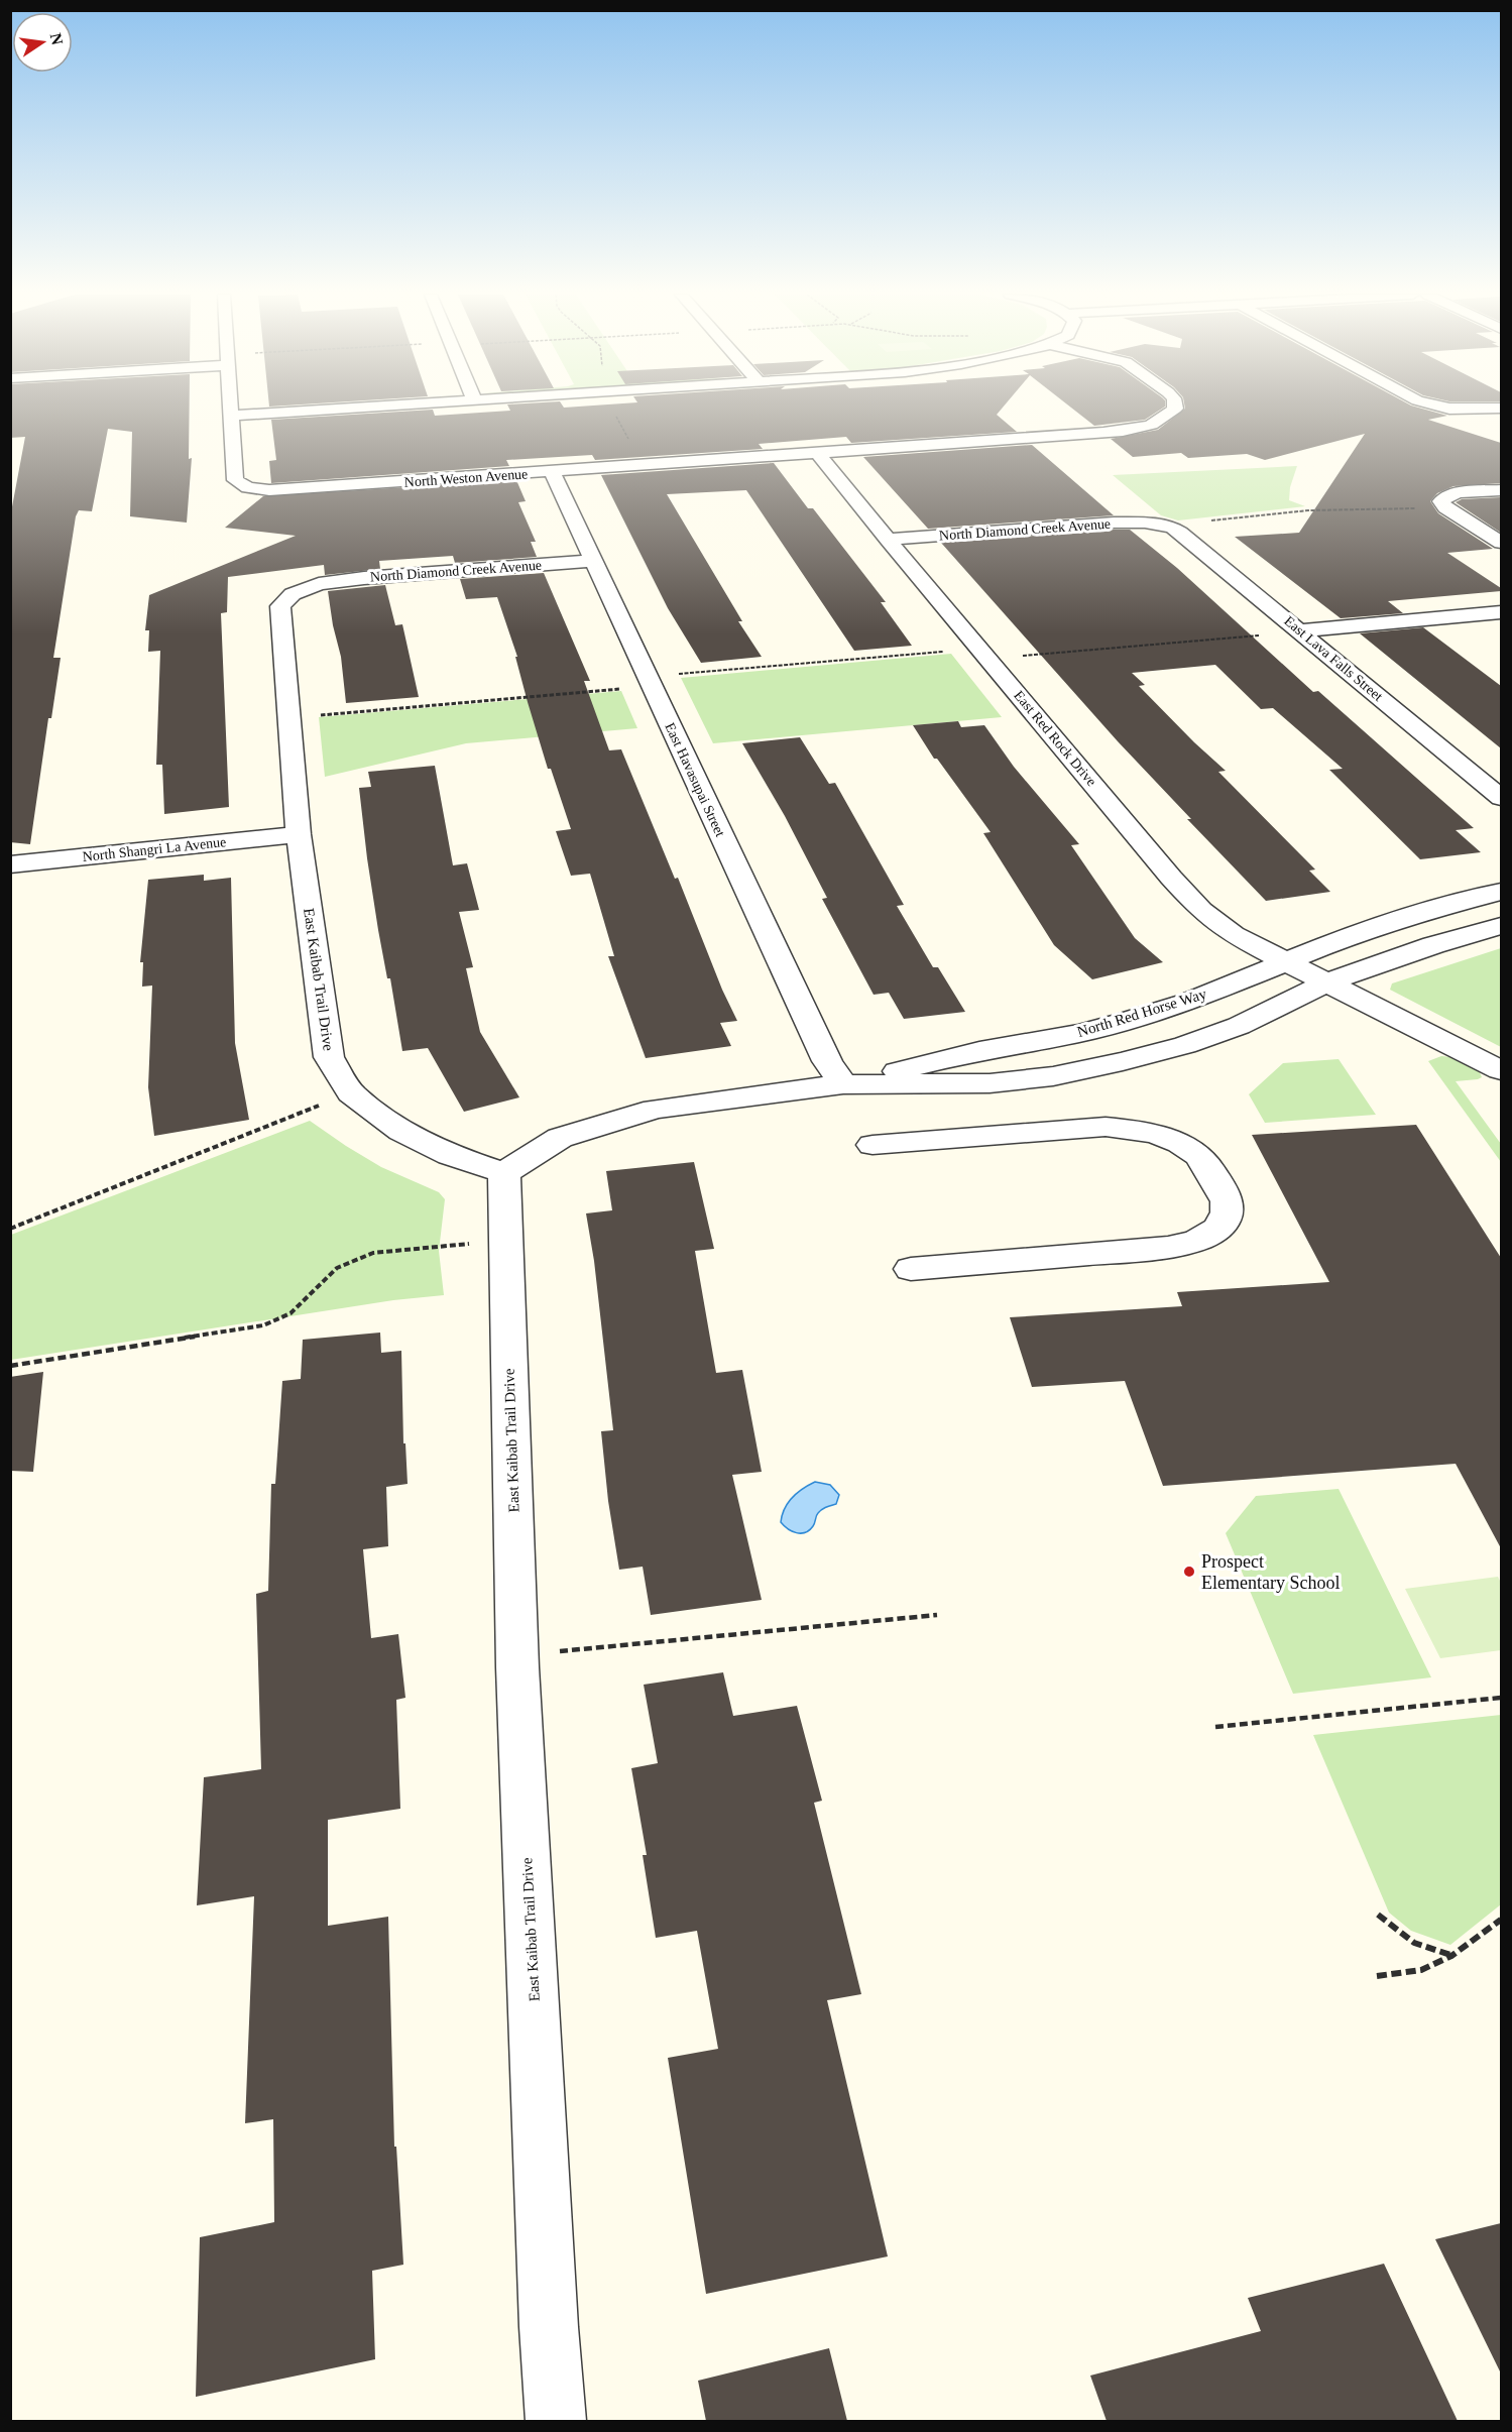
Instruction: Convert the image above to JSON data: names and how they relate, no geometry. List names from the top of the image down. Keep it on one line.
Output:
{"streets":{"street":["North Weston Avenue","North Diamond Creek Avenue","East Lava Falls Street","East Red Rock Drive","East Havasupai Street","North Shangri La Avenue","East Kaibab Trail Drive","North Red Horse Way"]},"crossings":[["North Weston Avenue","East Red Rock Drive"],["North Weston Avenue","East Havasupai Street"],["North Diamond Creek Avenue","East Lava Falls Street"],["North Diamond Creek Avenue","East Red Rock Drive"],["North Diamond Creek Avenue","East Havasupai Street"],["North Diamond Creek Avenue","East Kaibab Trail Drive"],["East Red Rock Drive","North Red Horse Way"],["East Havasupai Street","North Red Horse Way"],["North Shangri La Avenue","East Kaibab Trail Drive"],["East Kaibab Trail Drive","North Red Horse Way"]],"places":["Prospect Elementary School"],"north":"right"}
